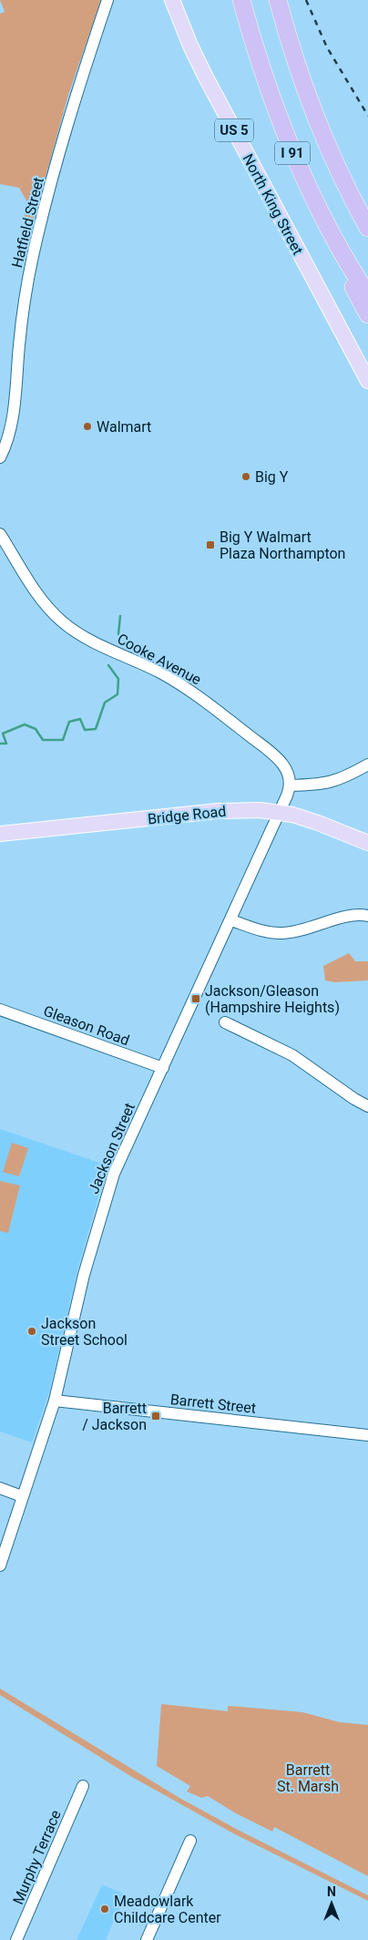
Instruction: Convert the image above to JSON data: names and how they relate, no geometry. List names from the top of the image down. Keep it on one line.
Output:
{"streets":{"highway":["I 91"],"main road":["US 5","North King Street","Bridge Road"],"street":["Hatfield Street","Cooke Avenue","Gleason Road","Jackson Street","Barrett Street","Murphy Terrace"]},"crossings":[["Bridge Road","Jackson Street"],["Gleason Road","Jackson Street"],["Jackson Street","Barrett Street"]],"parks":["Barrett St. Marsh"],"places":{"other":["Walmart","Big Y","Jackson Street School","Meadowlark Childcare Center"],"transit":["Big Y Walmart Plaza Northampton","Jackson/Gleason (Hampshire Heights)","Barrett / Jackson"]},"north":"top"}
